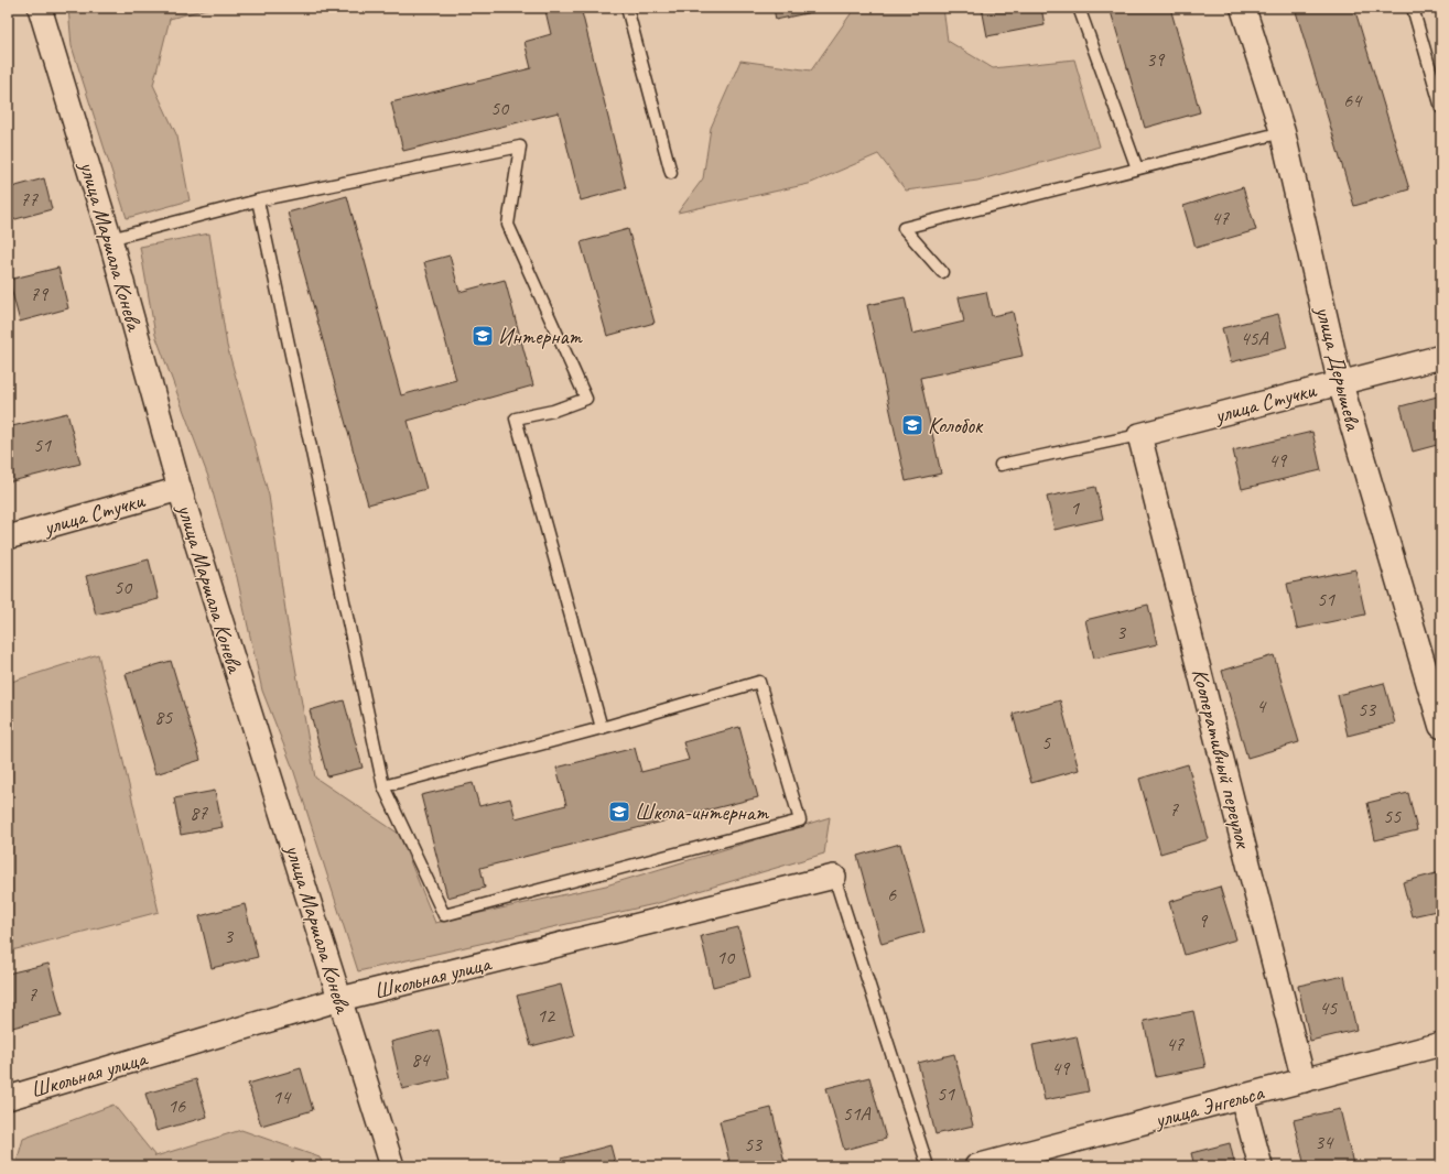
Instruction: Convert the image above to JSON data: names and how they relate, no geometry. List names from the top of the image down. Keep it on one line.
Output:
{"streets":{"street":["улица Маршала Конева","улица Дерышева","улица Стучки","Кооперативный переулок","Школьная улица","улица Энгельса"]},"crossings":[["улица Маршала Конева","улица Стучки"],["улица Маршала Конева","Школьная улица"],["улица Дерышева","улица Стучки"],["улица Стучки","Кооперативный переулок"],["Кооперативный переулок","улица Энгельса"]],"places":{"school or university":["Интернат","Колобок","Школа-интернат"]},"house_numbers":["39","64","50","77","47","79","45А","51","49","1","50","51","3","4","53","85","5","7","87","55","6","9","3","10","7","45","12","47","84","49","51","14","16","51А","34","53"]}
